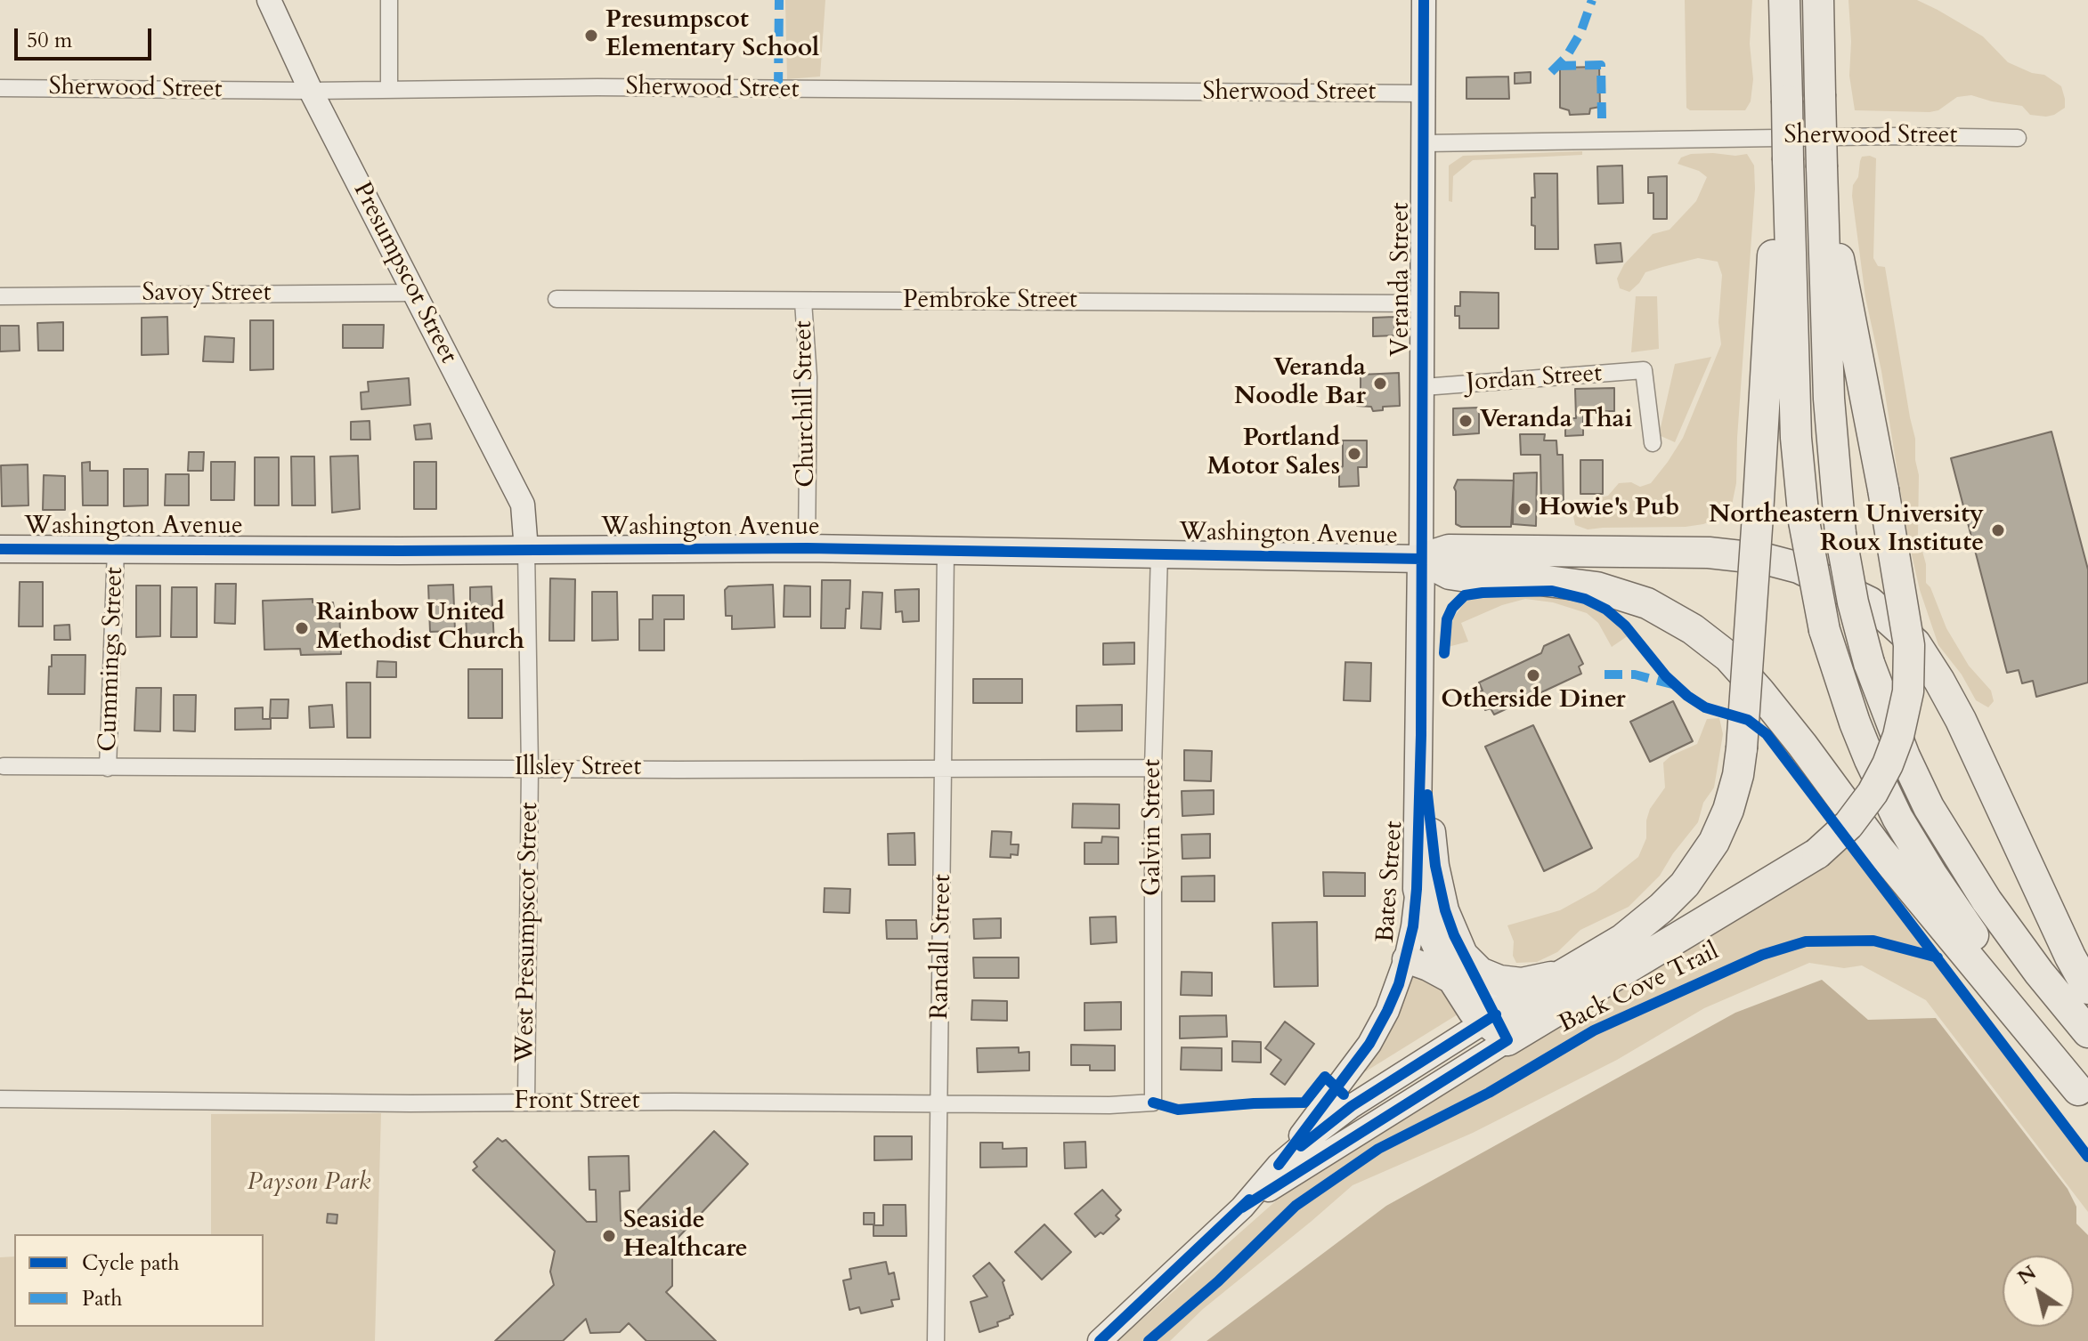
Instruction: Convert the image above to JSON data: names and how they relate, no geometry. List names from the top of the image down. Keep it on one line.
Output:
{"streets":{"main road":["Washington Avenue","Bates Street"],"street":["Sherwood Street","Presumpscot Street","Veranda Street","Savoy Street","Pembroke Street","Jordan Street","Churchill Street","Cummings Street","Illsley Street","Galvin Street","West Presumpscot Street","Randall Street","Front Street"],"cycle path":["Back Cove Trail"]},"crossings":[["Sherwood Street","Presumpscot Street"],["Sherwood Street","Veranda Street"],["Presumpscot Street","Savoy Street"],["Presumpscot Street","Washington Avenue"],["Presumpscot Street","West Presumpscot Street"],["Veranda Street","Pembroke Street"],["Veranda Street","Jordan Street"],["Veranda Street","Washington Avenue"],["Veranda Street","Bates Street"],["Pembroke Street","Churchill Street"],["Churchill Street","Washington Avenue"],["Washington Avenue","Cummings Street"],["Washington Avenue","Galvin Street"],["Washington Avenue","Bates Street"],["Washington Avenue","West Presumpscot Street"],["Washington Avenue","Randall Street"],["Cummings Street","Illsley Street"],["Illsley Street","Galvin Street"],["Illsley Street","West Presumpscot Street"],["Illsley Street","Randall Street"],["Galvin Street","Front Street"],["West Presumpscot Street","Front Street"],["Randall Street","Front Street"]],"parks":["Payson Park"],"places":["Presumpscot Elementary School","Veranda Noodle Bar","Veranda Thai","Portland Motor Sales","Howie's Pub","Northeastern University Roux Institute","Rainbow United Methodist Church","Otherside Diner","Seaside Healthcare"],"legend":["Cycle path","Path"],"scale_bar":"50 m","north":"top left"}
